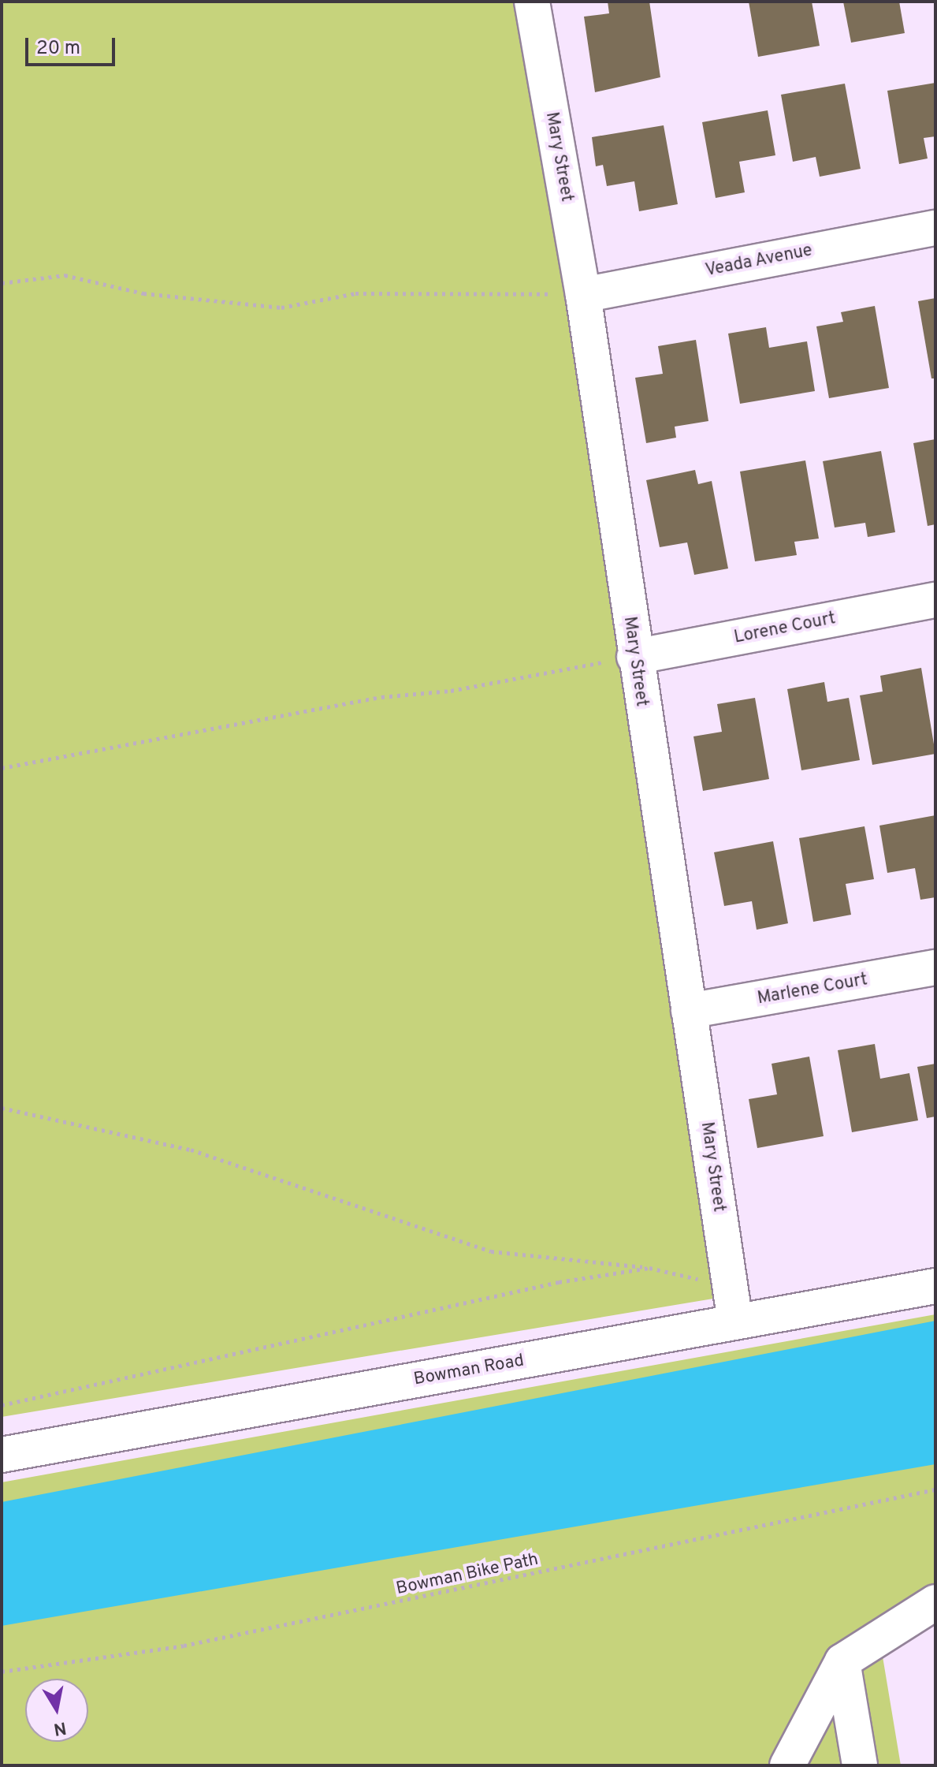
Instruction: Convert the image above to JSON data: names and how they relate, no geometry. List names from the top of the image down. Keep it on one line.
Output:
{"streets":{"street":["Mary Street","Veada Avenue","Lorene Court","Marlene Court","Bowman Road"],"path":["Bowman Bike Path"]},"crossings":[["Mary Street","Veada Avenue"],["Mary Street","Lorene Court"],["Mary Street","Marlene Court"],["Mary Street","Bowman Road"]],"scale_bar":"20 m","north":"bottom"}
